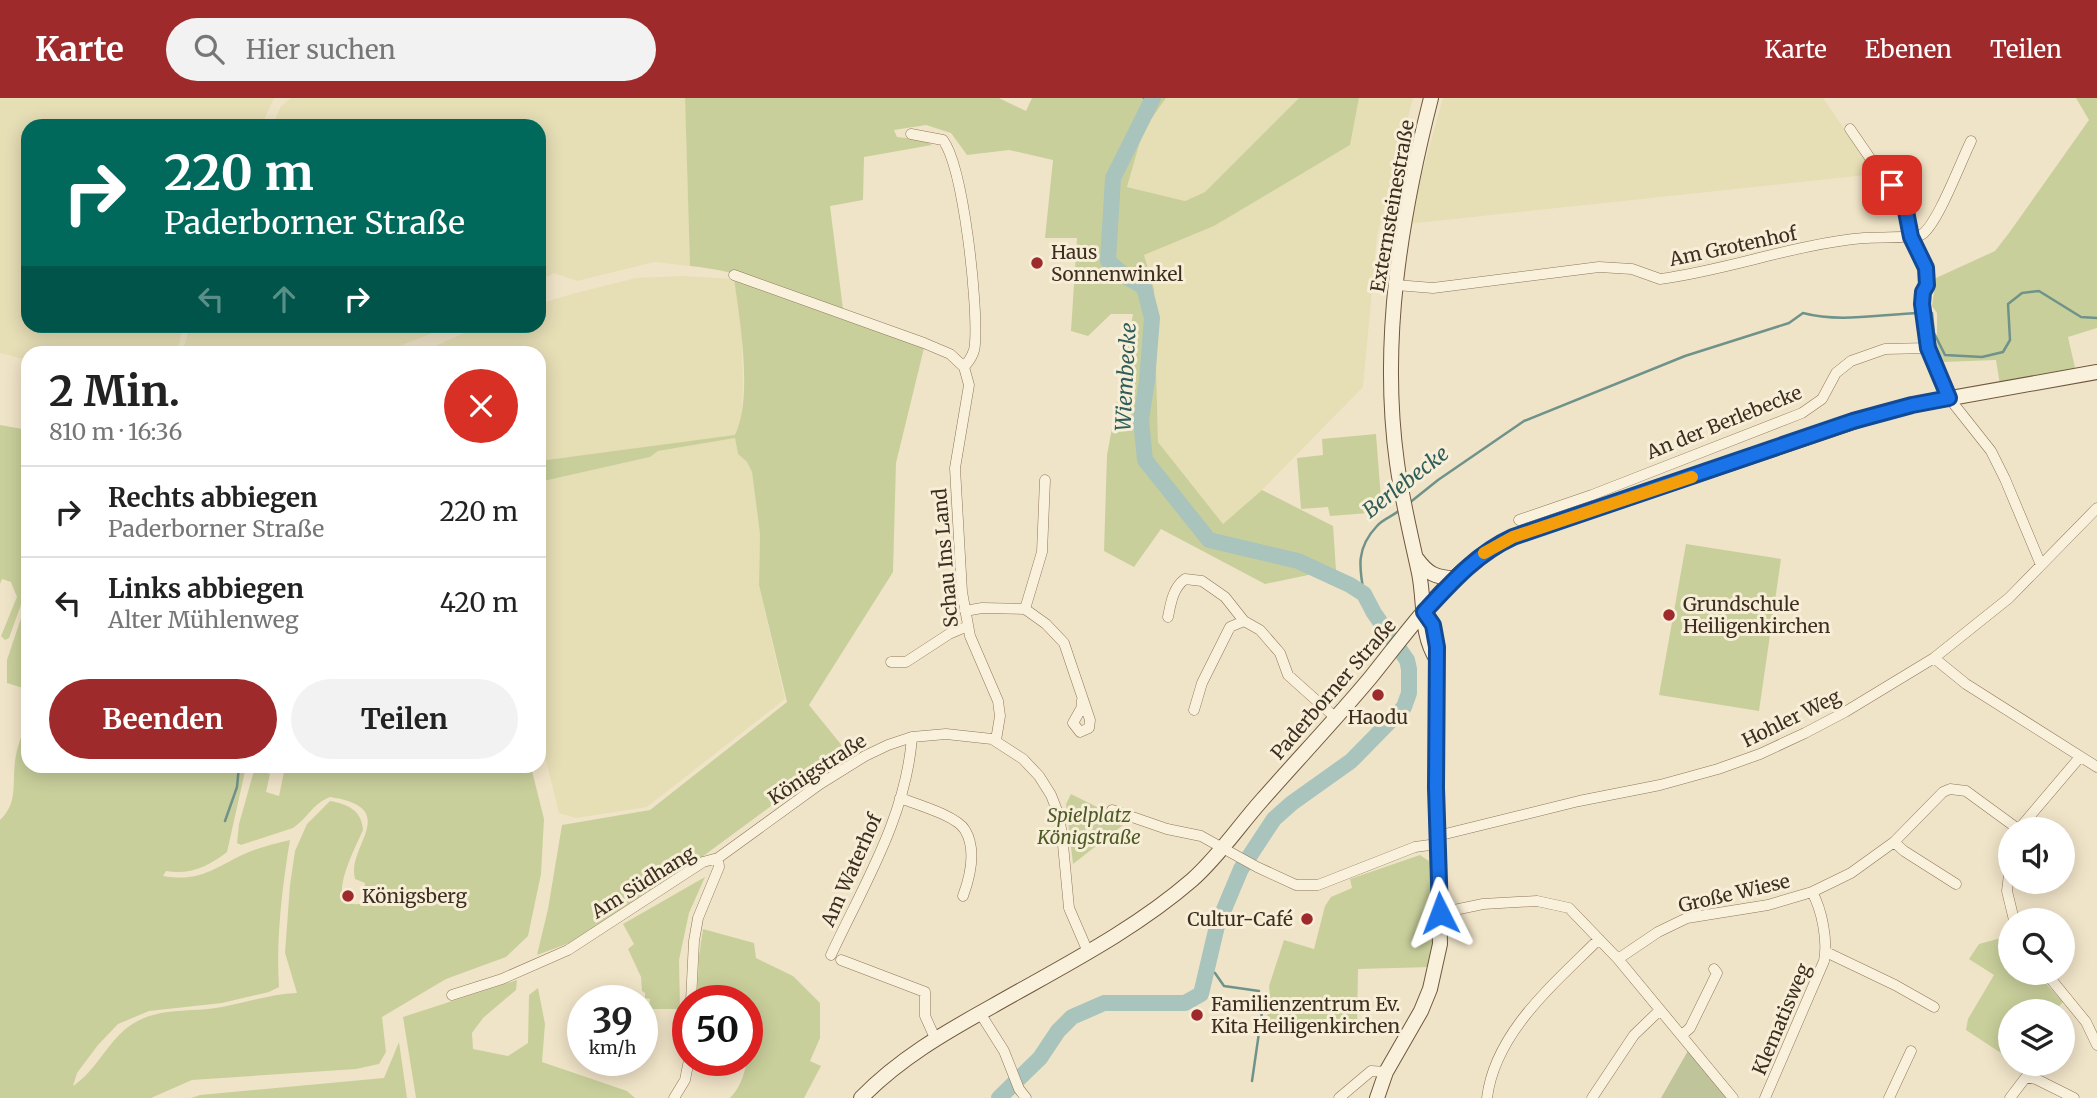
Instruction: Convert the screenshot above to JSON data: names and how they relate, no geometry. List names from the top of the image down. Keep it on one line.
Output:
{"streets":{"main road":["Externsteinestraße","Paderborner Straße"],"street":["Am Grotenhof","An der Berlebecke","Schau Ins Land","Hohler Weg","Königstraße","Am Waterhof","Am Südhang","Große Wiese","Klematisweg"]},"crossings":[["Externsteinestraße","Am Grotenhof"],["Externsteinestraße","Paderborner Straße"],["Externsteinestraße","Hohler Weg"],["Schau Ins Land","Königstraße"],["Paderborner Straße","Hohler Weg"],["Paderborner Straße","Königstraße"],["Paderborner Straße","Am Waterhof"],["Königstraße","Am Waterhof"],["Königstraße","Am Südhang"],["Große Wiese","Klematisweg"]],"water":["Wiembecke","Berlebecke"],"parks":["Spielplatz Königstraße"],"places":["Haus Sonnenwinkel","Grundschule Heiligenkirchen","Haodu","Königsberg","Cultur-Café","Familienzentrum Ev. Kita Heiligenkirchen"],"page":{"header":"Karte","search":"Hier suchen","nav":["Karte","Ebenen","Teilen"],"turn":["220 m","Paderborner Straße"],"heading":["2 Min.","810 m · 16:36"],"list":[{"name":"Rechts abbiegen","note":"Paderborner Straße","value":"220 m"},{"name":"Links abbiegen","note":"Alter Mühlenweg","value":"420 m"}],"buttons":["Beenden","Teilen"],"speed":"39 km/h","limit":"50"}}
